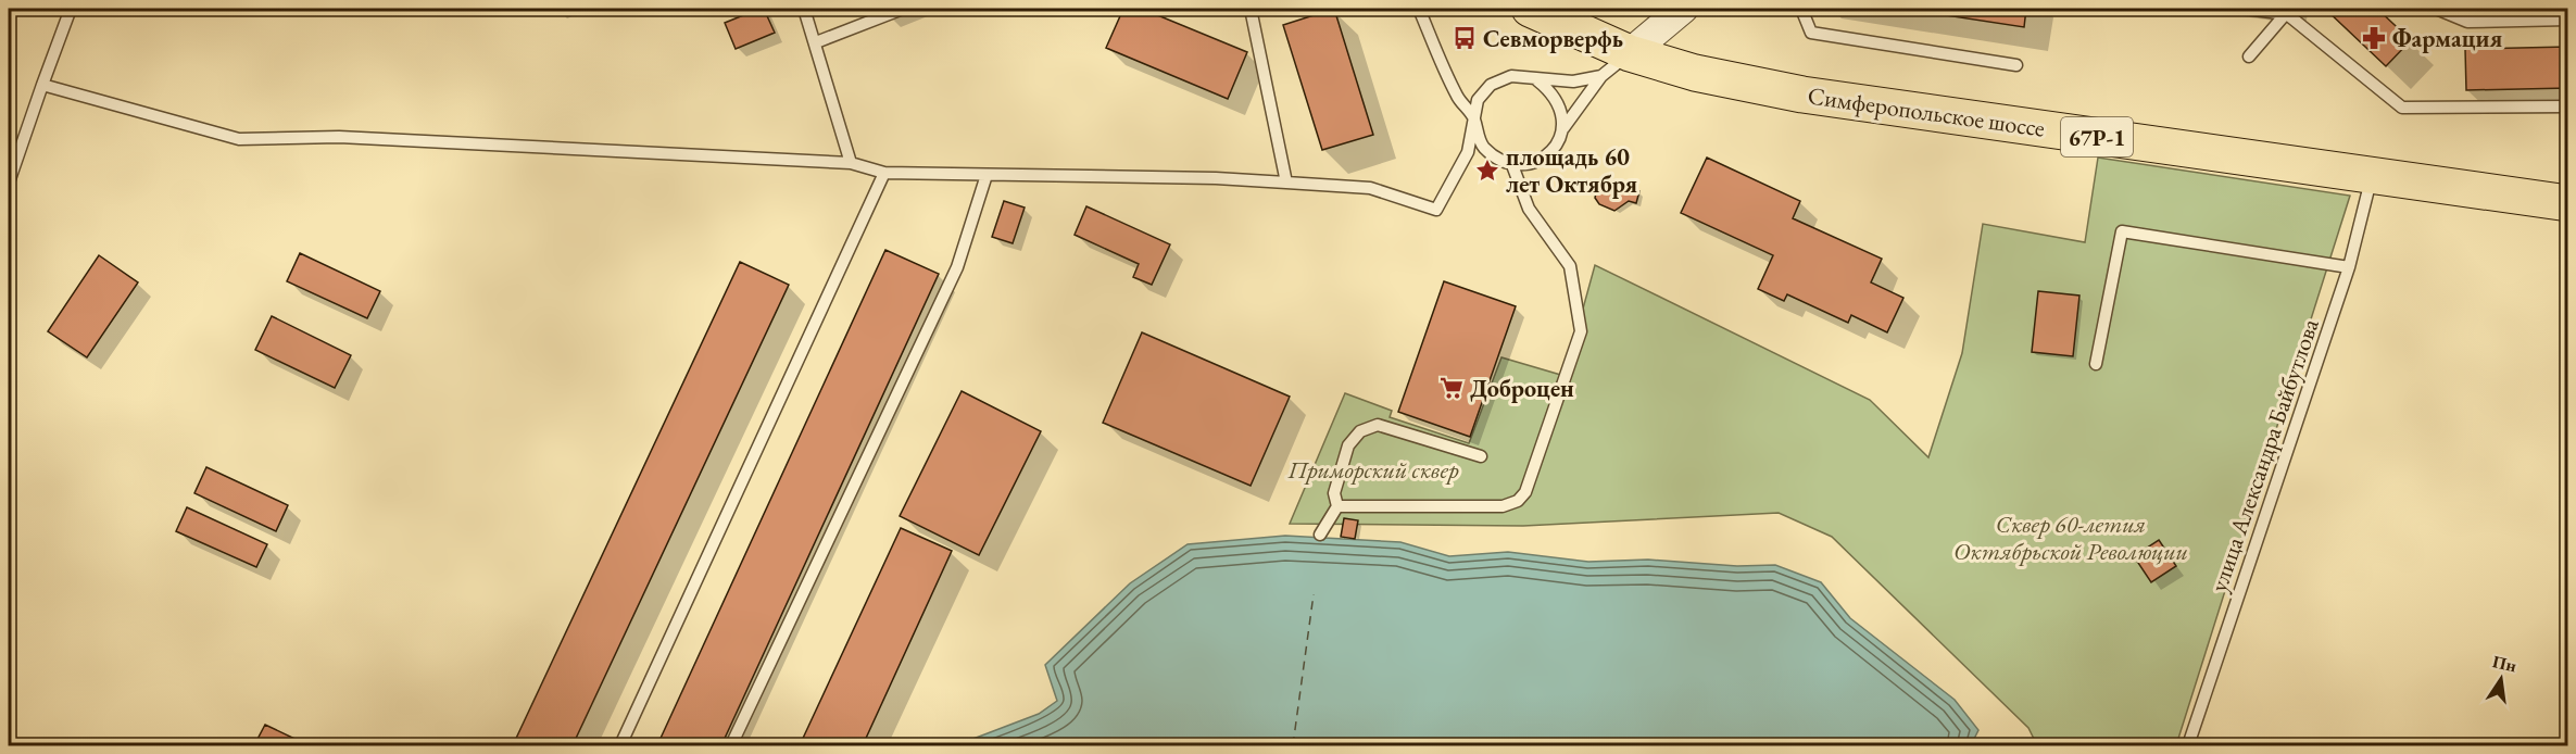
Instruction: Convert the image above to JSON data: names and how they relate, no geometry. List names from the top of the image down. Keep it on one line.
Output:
{"streets":{"main road":["Симферопольское шоссе","67Р-1"],"lane":["улица Александра Байбутлова"]},"crossings":[["Симферопольское шоссе","улица Александра Байбутлова"]],"parks":["Приморский сквер","Сквер 60-летия Октябрьской Революции"],"places":{"bus stop":["Севморверфь"],"pharmacy":["Фармация"],"place":["площадь 60 лет Октября"],"supermarket":["Доброцен"]},"north":"top"}
